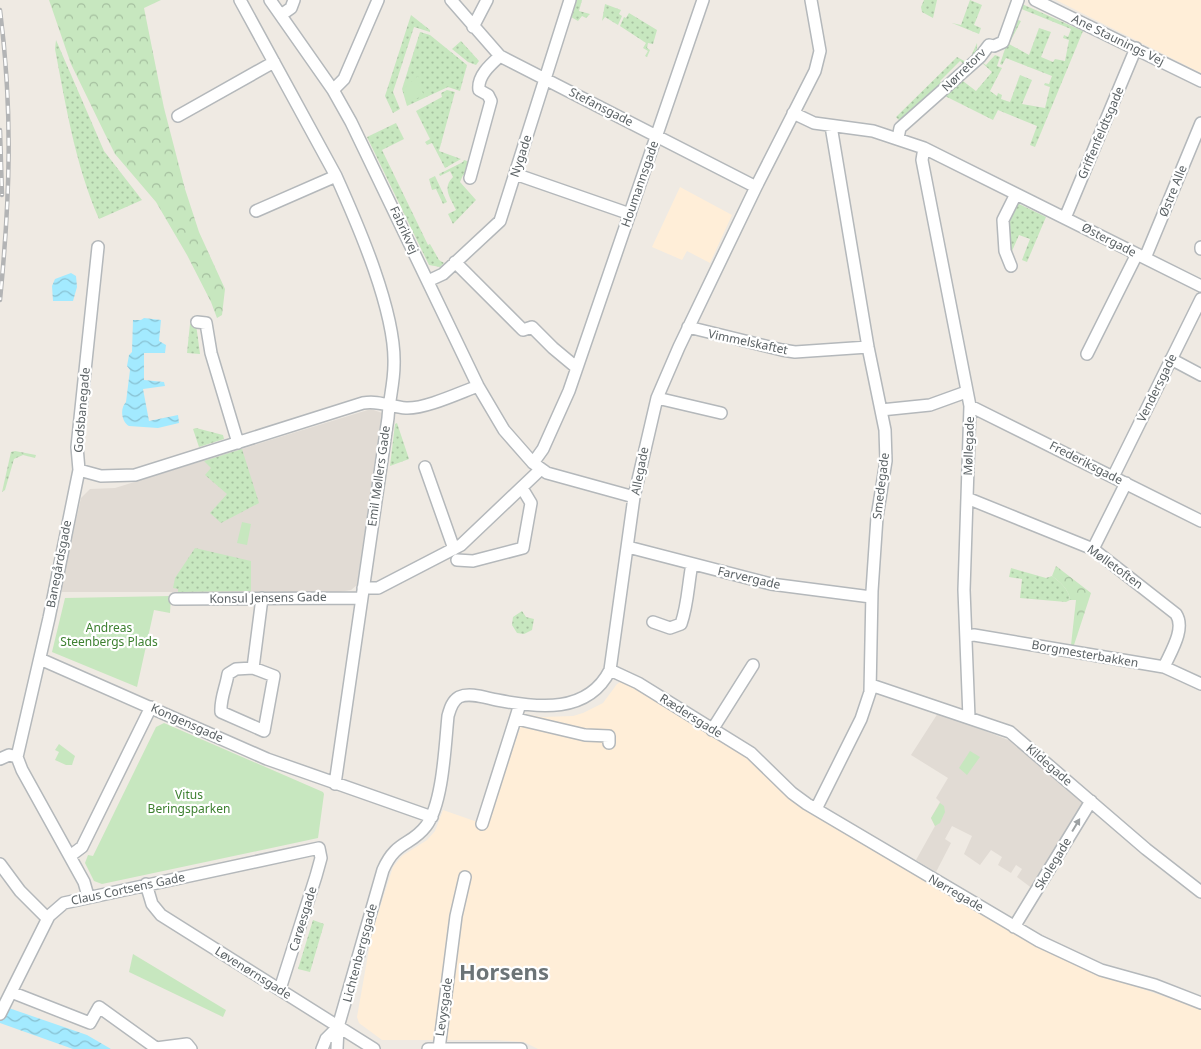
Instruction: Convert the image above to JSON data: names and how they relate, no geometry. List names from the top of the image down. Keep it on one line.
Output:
{"streets":{"street":["Ane Staunings Vej","Nørretorv","Stefansgade","Griffenfeldtsgade","Nygade","Houmannsgade","Østre Alle","Fabrikvej","Østergade","Vimmelskaftet","Vendersgade","Godsbanegade","Møllegade","Frederiksgade","Allegade","Emil Møllers Gade","Smedegade","Banegårdsgade","Mølletoften","Farvergade","Konsul Jensens Gade","Borgmesterbakken","Rædersgade","Kongensgade","Kildegade","Skolegade","Claus Cortsens Gade","Nørregade","Carøesgade","Lichtenbergsgade","Løvenørnsgade","Levysgade"]},"crossings":[["Ane Staunings Vej","Griffenfeldtsgade"],["Stefansgade","Nygade"],["Stefansgade","Houmannsgade"],["Stefansgade","Allegade"],["Griffenfeldtsgade","Østergade"],["Nygade","Fabrikvej"],["Houmannsgade","Fabrikvej"],["Houmannsgade","Konsul Jensens Gade"],["Østre Alle","Østergade"],["Fabrikvej","Godsbanegade"],["Østergade","Møllegade"],["Vimmelskaftet","Allegade"],["Vimmelskaftet","Smedegade"],["Vendersgade","Frederiksgade"],["Godsbanegade","Emil Møllers Gade"],["Godsbanegade","Banegårdsgade"],["Møllegade","Frederiksgade"],["Møllegade","Mølletoften"],["Møllegade","Borgmesterbakken"],["Møllegade","Kildegade"],["Allegade","Farvergade"],["Allegade","Rædersgade"],["Allegade","Kongensgade"],["Allegade","Lichtenbergsgade"],["Emil Møllers Gade","Konsul Jensens Gade"],["Emil Møllers Gade","Kongensgade"],["Smedegade","Farvergade"],["Smedegade","Rædersgade"],["Smedegade","Kildegade"],["Smedegade","Nørregade"],["Banegårdsgade","Kongensgade"],["Mølletoften","Borgmesterbakken"],["Rædersgade","Nørregade"],["Kongensgade","Lichtenbergsgade"],["Kildegade","Skolegade"],["Skolegade","Nørregade"],["Claus Cortsens Gade","Carøesgade"],["Claus Cortsens Gade","Løvenørnsgade"],["Carøesgade","Løvenørnsgade"],["Lichtenbergsgade","Løvenørnsgade"]],"one_way":["Skolegade"],"districts":["Horsens"],"parks":["Andreas Steenbergs Plads","Vitus Beringsparken"]}
